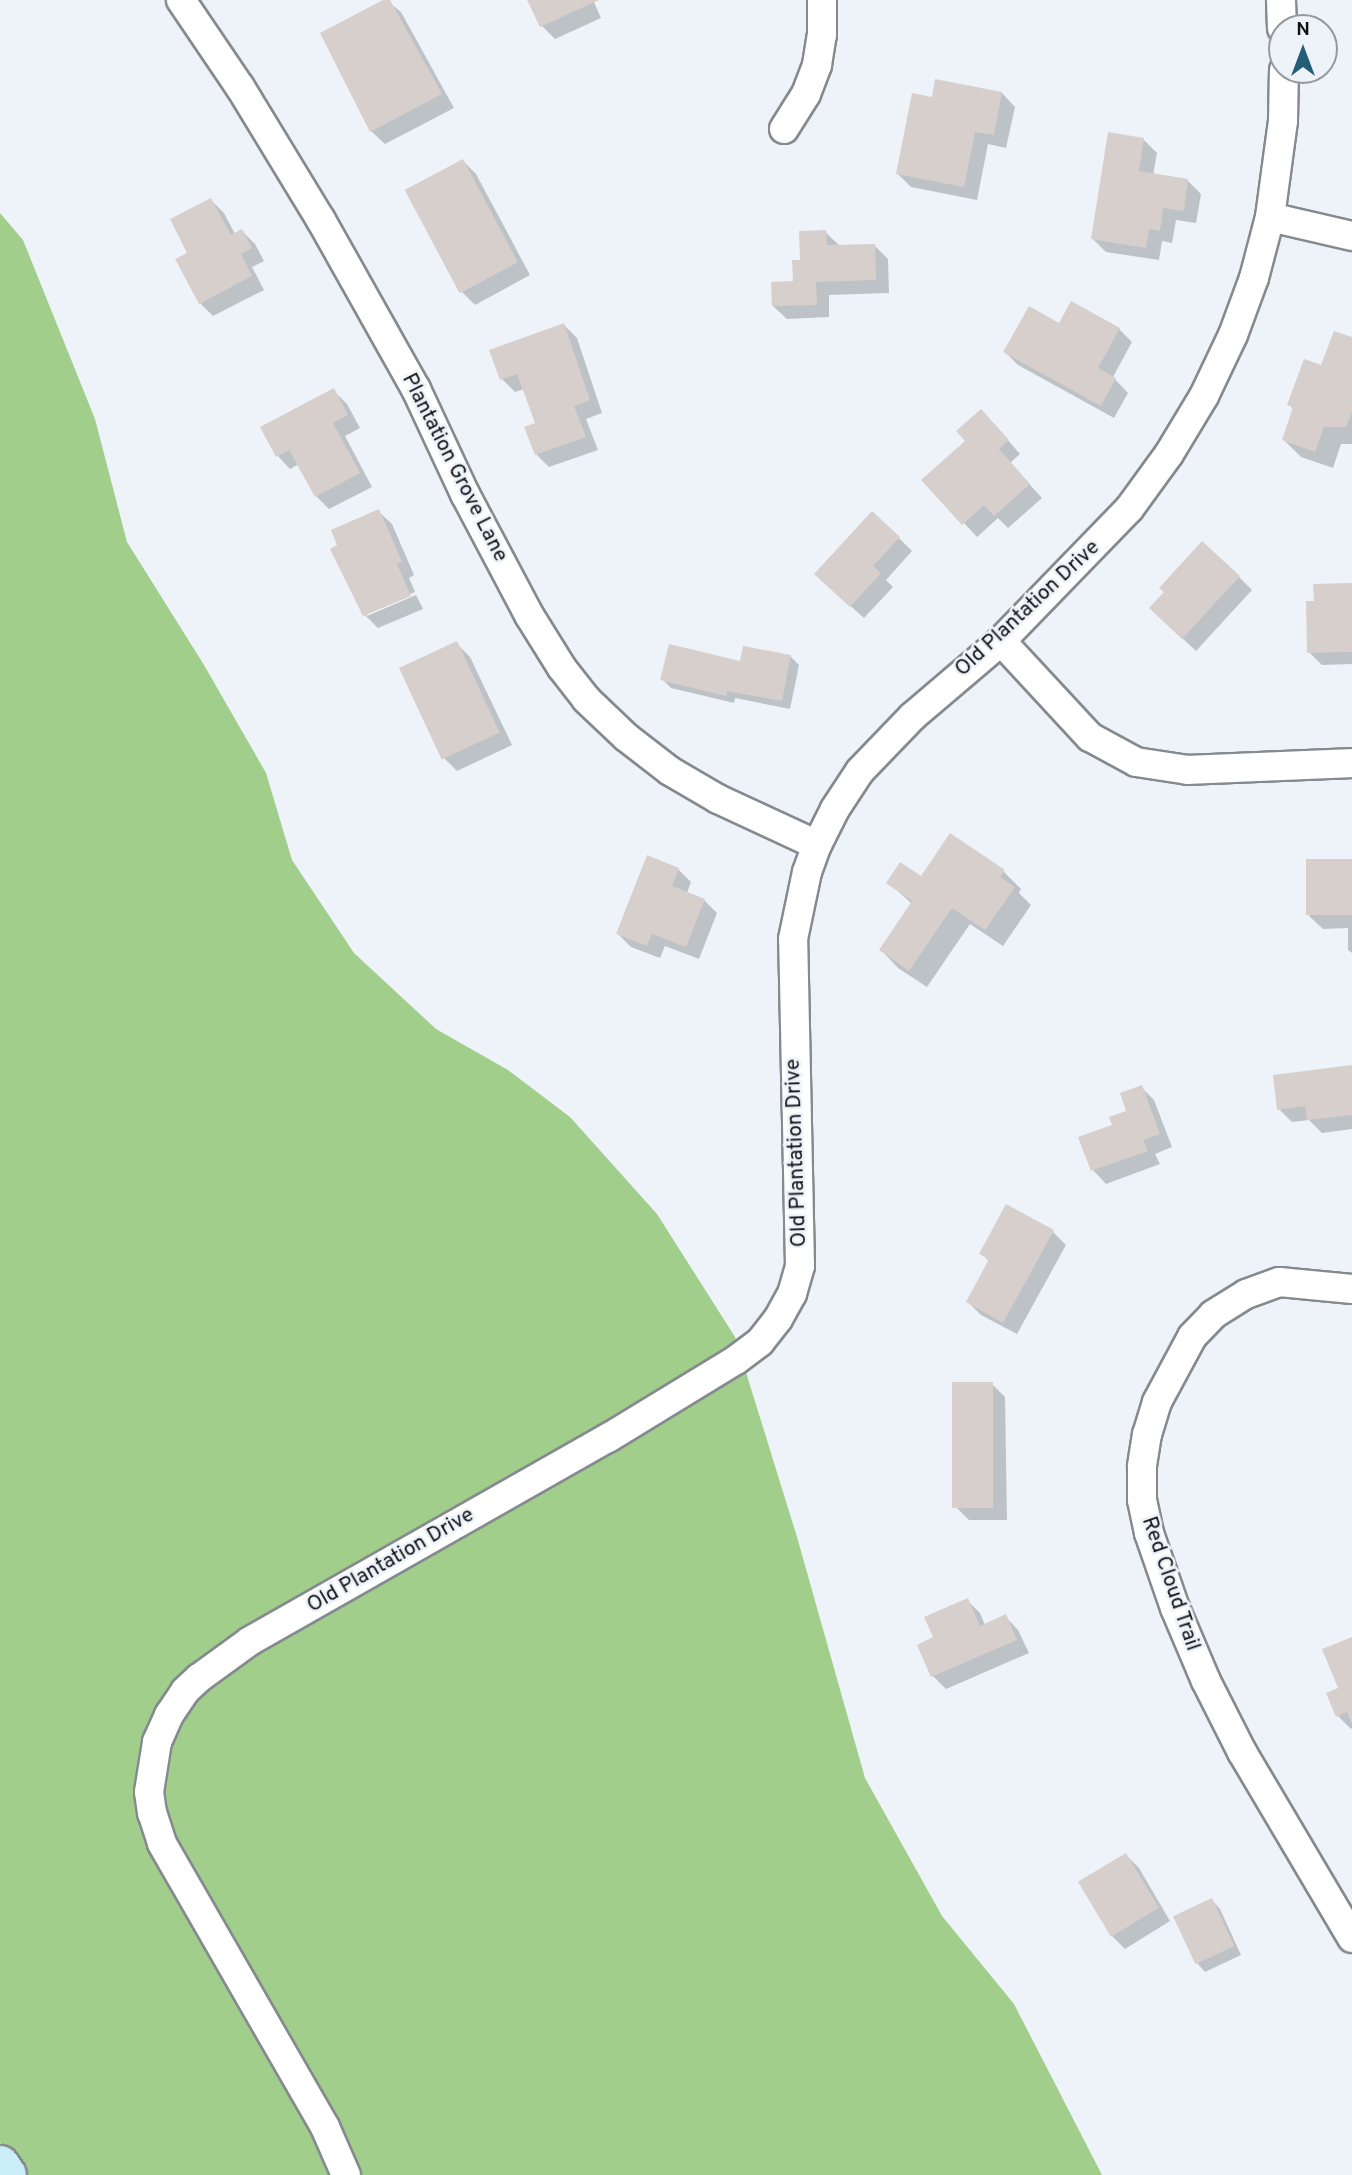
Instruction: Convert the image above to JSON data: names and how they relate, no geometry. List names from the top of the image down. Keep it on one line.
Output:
{"streets":{"street":["Plantation Grove Lane","Old Plantation Drive","Red Cloud Trail"]},"crossings":[["Plantation Grove Lane","Old Plantation Drive"]],"north":"top"}
